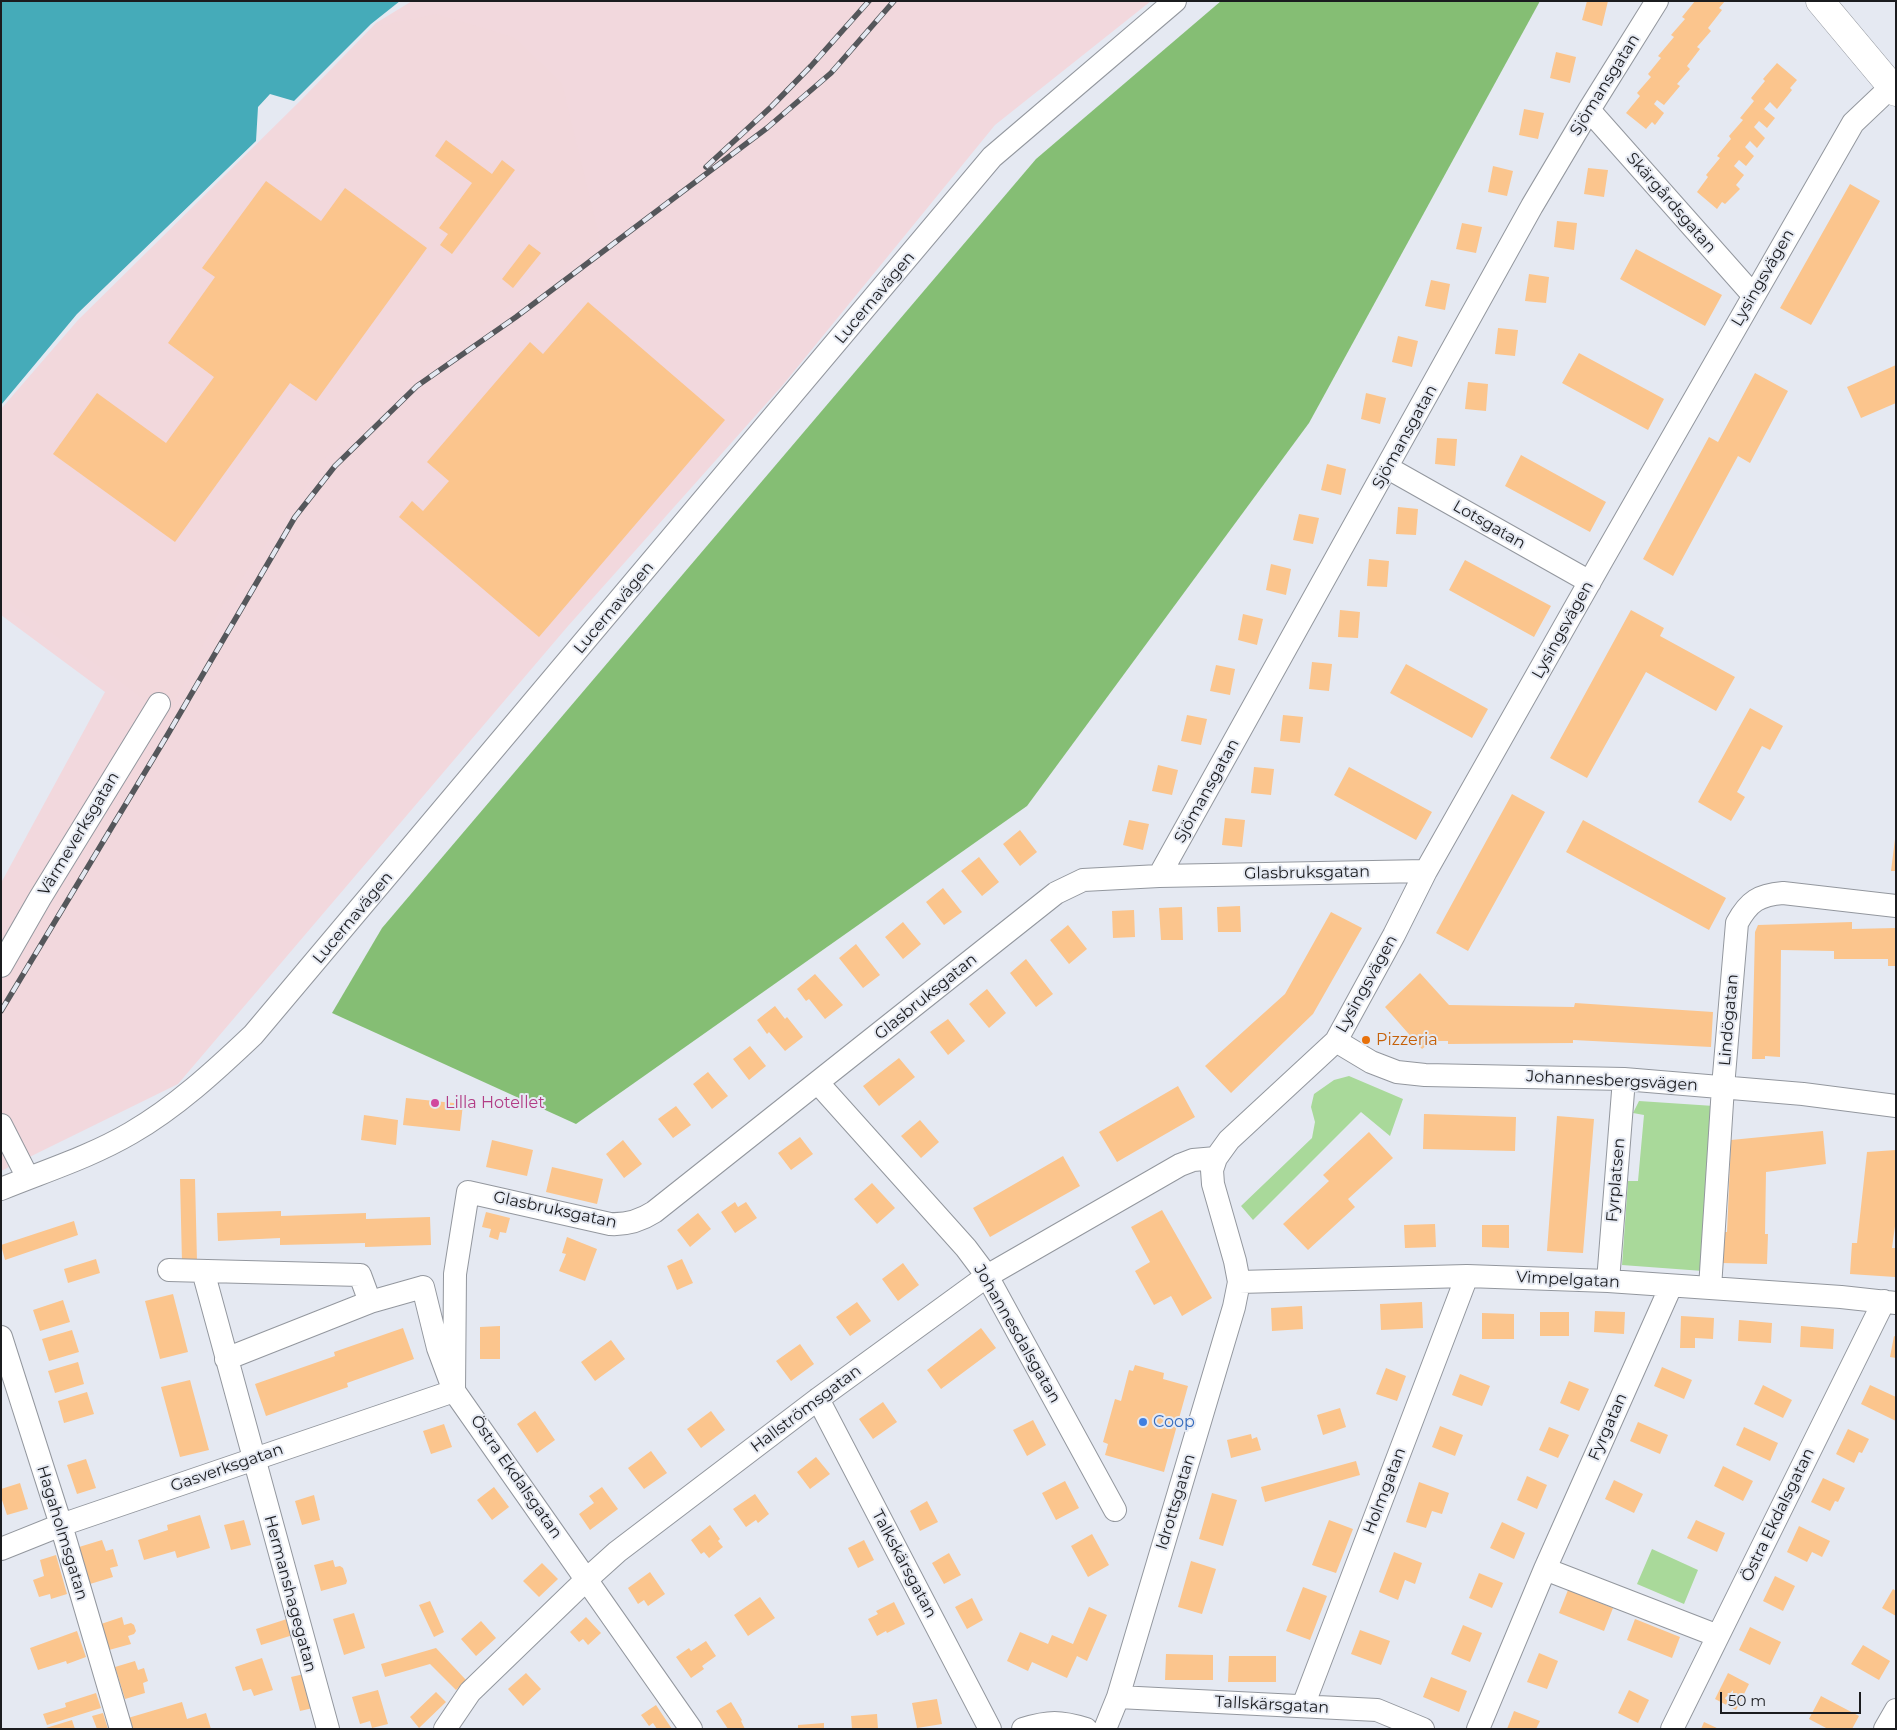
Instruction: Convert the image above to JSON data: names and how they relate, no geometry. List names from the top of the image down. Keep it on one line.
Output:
{"streets":{"street":["Sjömansgatan","Skärgårdsgatan","Lysingsvägen","Lucernavägen","Lotsgatan","Värmeverksgatan","Glasbruksgatan","Lindögatan","Johannesbergsvägen","Fyrplatsen","Vimpelgatan","Johannesdalsgatan","Hallströmsgatan","Fyrgatan","Gasverksgatan","Östra Ekdalsgatan","Holmgatan","Idrottsgatan","Hagaholmsgatan","Talkskärsgatan","Hermanshagegatan","Tallskärsgatan"]},"crossings":[["Sjömansgatan","Skärgårdsgatan"],["Sjömansgatan","Lotsgatan"],["Sjömansgatan","Glasbruksgatan"],["Skärgårdsgatan","Lysingsvägen"],["Lysingsvägen","Lotsgatan"],["Lysingsvägen","Glasbruksgatan"],["Lysingsvägen","Johannesbergsvägen"],["Lysingsvägen","Hallströmsgatan"],["Lysingsvägen","Idrottsgatan"],["Glasbruksgatan","Johannesdalsgatan"],["Glasbruksgatan","Gasverksgatan"],["Glasbruksgatan","Östra Ekdalsgatan"],["Lindögatan","Johannesbergsvägen"],["Lindögatan","Vimpelgatan"],["Johannesbergsvägen","Fyrplatsen"],["Fyrplatsen","Vimpelgatan"],["Vimpelgatan","Fyrgatan"],["Vimpelgatan","Östra Ekdalsgatan"],["Vimpelgatan","Holmgatan"],["Vimpelgatan","Idrottsgatan"],["Johannesdalsgatan","Hallströmsgatan"],["Hallströmsgatan","Östra Ekdalsgatan"],["Hallströmsgatan","Idrottsgatan"],["Hallströmsgatan","Talkskärsgatan"],["Gasverksgatan","Östra Ekdalsgatan"],["Gasverksgatan","Hagaholmsgatan"],["Gasverksgatan","Hermanshagegatan"],["Holmgatan","Tallskärsgatan"],["Idrottsgatan","Tallskärsgatan"]],"places":["Pizzeria","Lilla Hotellet","Coop"],"scale_bar":"50 m"}
